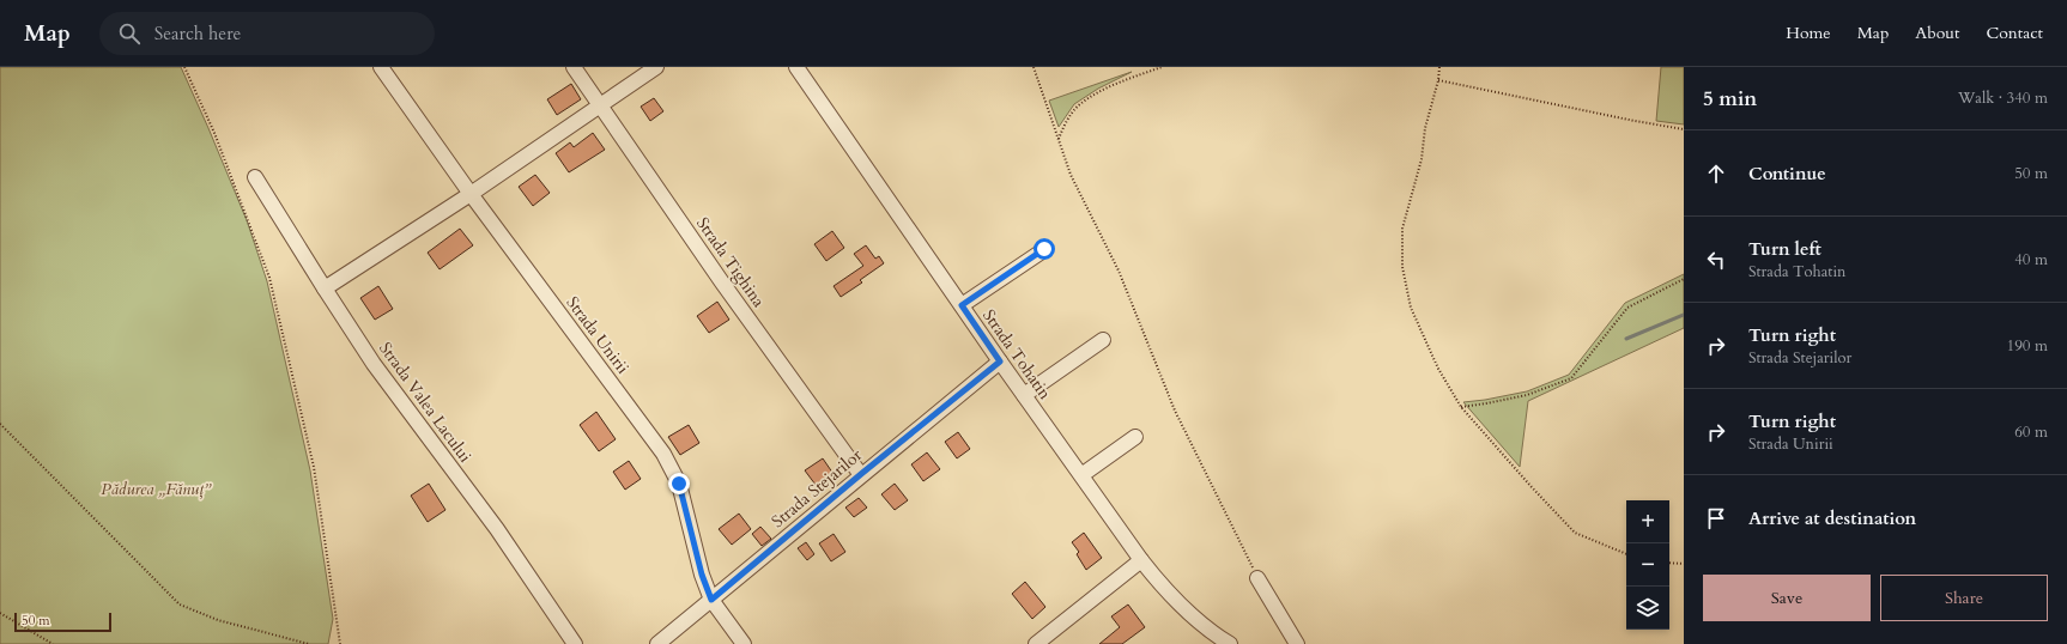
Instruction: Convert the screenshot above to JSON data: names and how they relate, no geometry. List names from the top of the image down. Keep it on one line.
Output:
{"streets":{"street":["Strada Tighina","Strada Unirii","Strada Tohatin","Strada Valea Lacului","Strada Stejarilor"]},"crossings":[["Strada Tighina","Strada Stejarilor"],["Strada Unirii","Strada Stejarilor"],["Strada Tohatin","Strada Stejarilor"]],"parks":["Pădurea „Fănuț”"],"scale_bar":"50 m","page":{"header":"Map","search":"Search here","nav":["Home","Map","About","Contact"],"heading":["5 min","Walk · 340 m"],"list":[["Continue","50 m"],["Turn left","Strada Tohatin","40 m"],["Turn right","Strada Stejarilor","190 m"],["Turn right","Strada Unirii","60 m"],"Arrive at destination"],"map_buttons":["+","−"],"buttons":["Save","Share"],"scale":"50 m"}}
